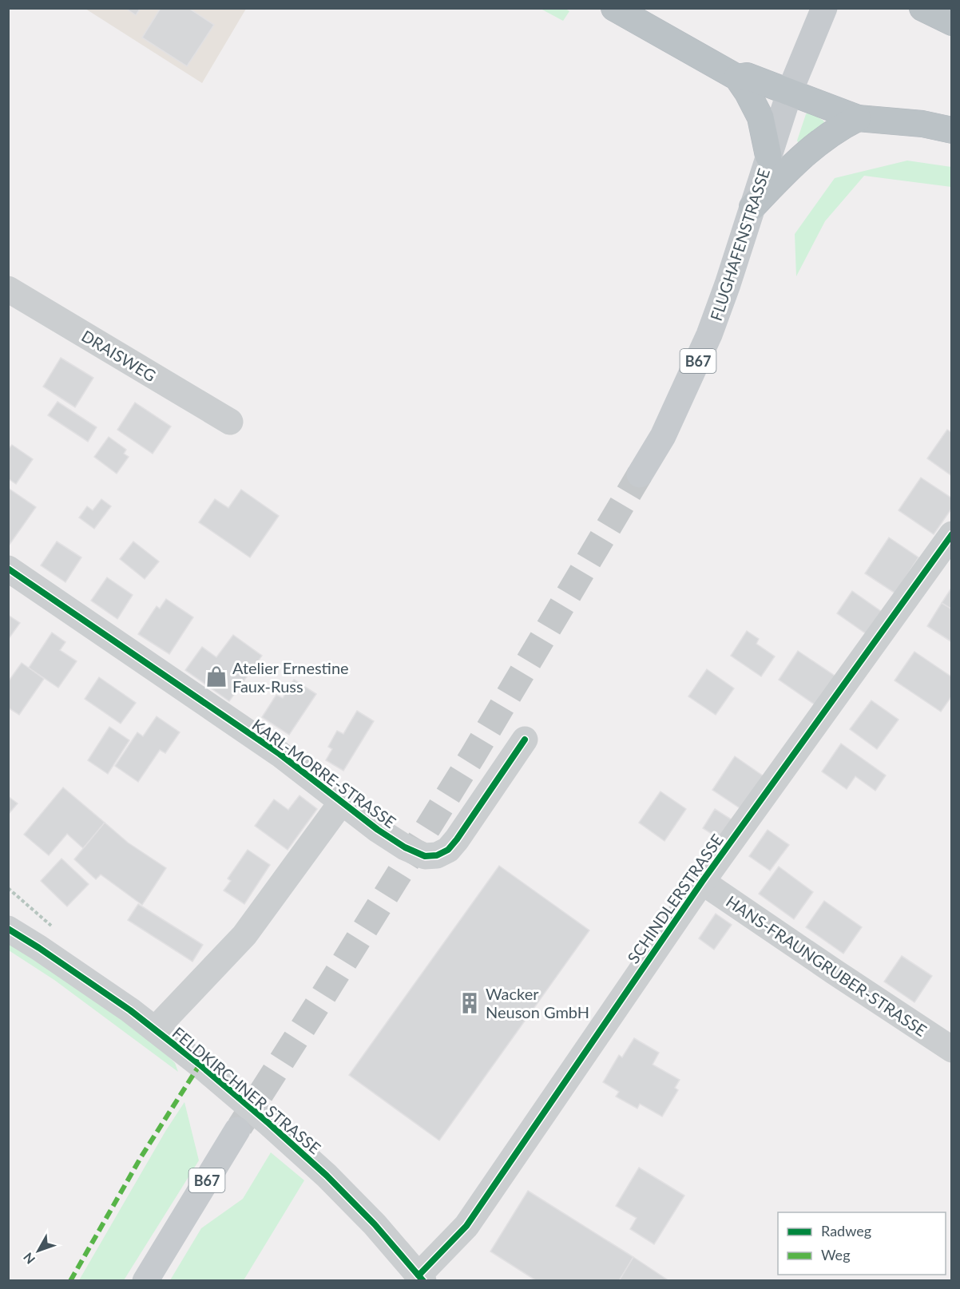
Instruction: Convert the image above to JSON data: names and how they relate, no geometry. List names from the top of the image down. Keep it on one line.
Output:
{"streets":{"main road":["FLUGHAFENSTRASSE","B67"],"street":["DRAISWEG","KARL-MORRE-STRASSE","SCHINDLERSTRASSE","HANS-FRAUNGRUBER-STRASSE","FELDKIRCHNER STRASSE"]},"crossings":[["KARL-MORRE-STRASSE","FELDKIRCHNER STRASSE"],["SCHINDLERSTRASSE","HANS-FRAUNGRUBER-STRASSE"],["SCHINDLERSTRASSE","FELDKIRCHNER STRASSE"]],"places":{"shop":["Atelier Ernestine Faux-Russ"],"building":["Wacker Neuson GmbH"]},"legend":["Radweg","Weg"],"north":"bottom left"}
